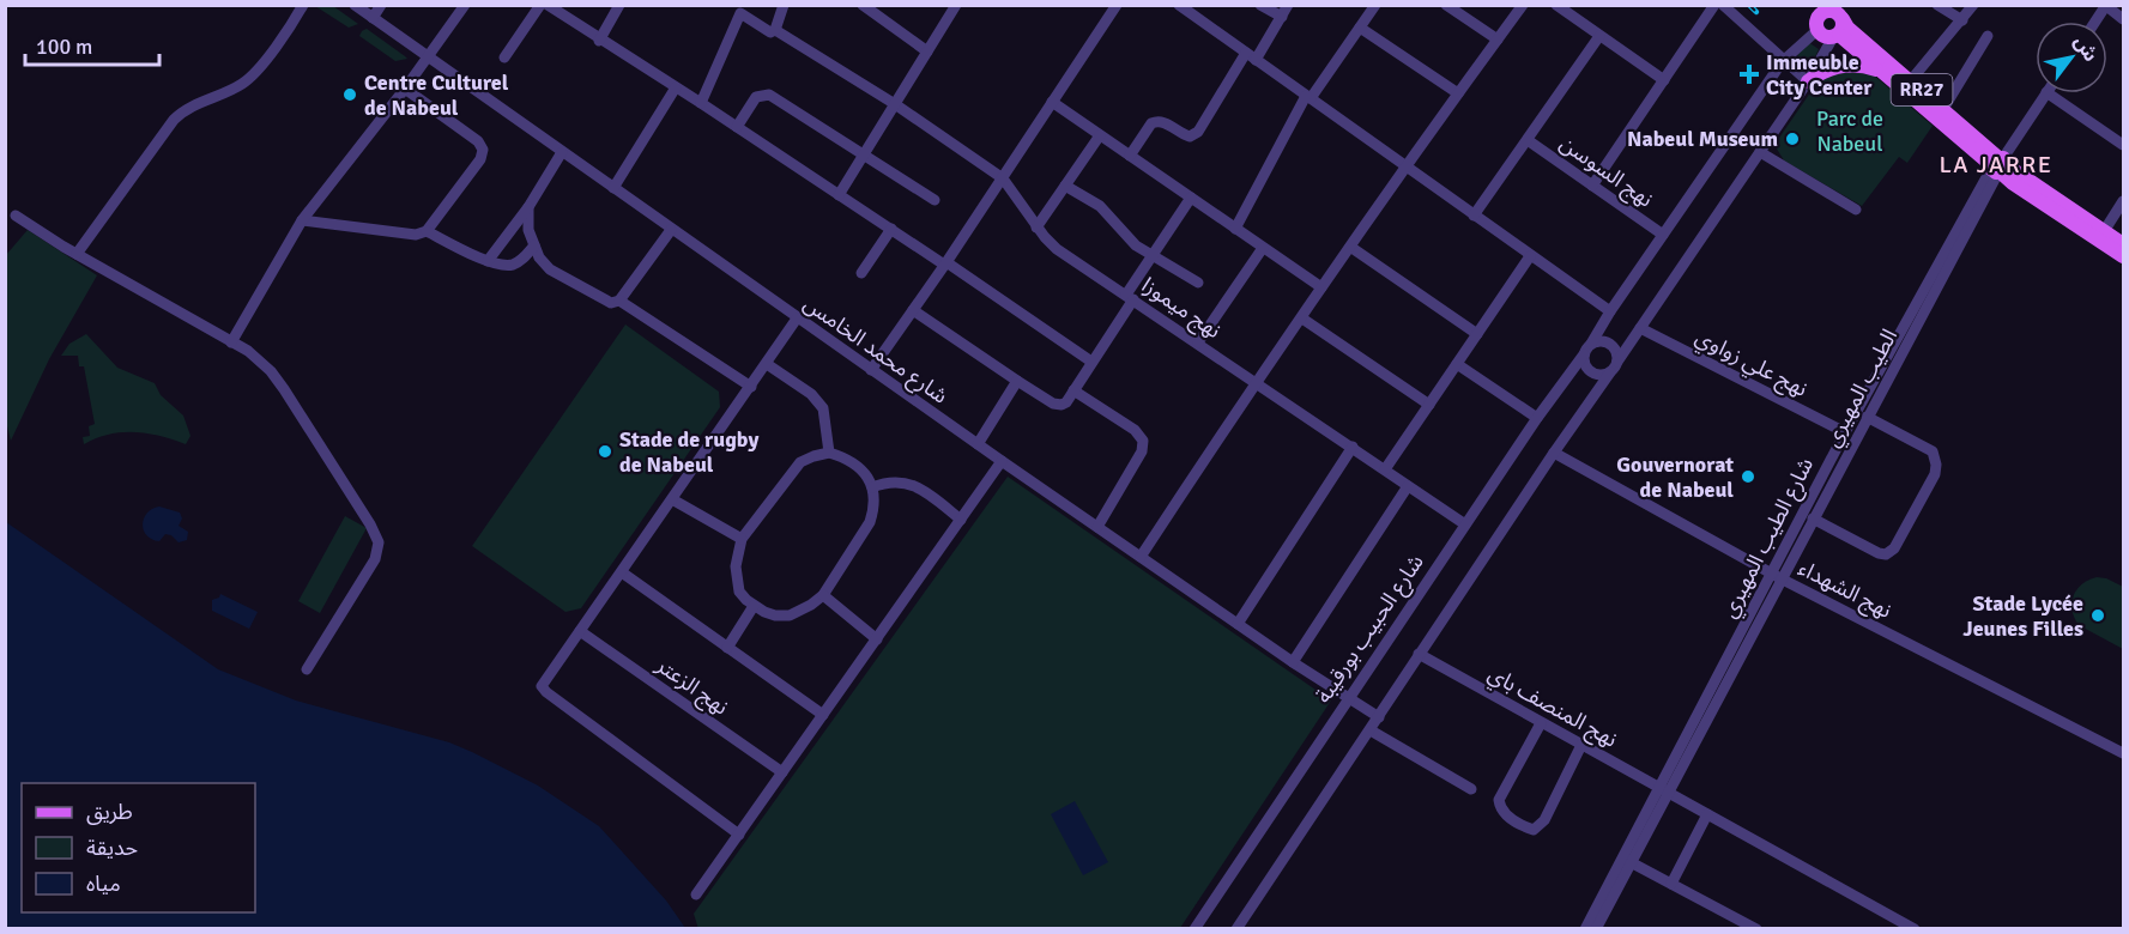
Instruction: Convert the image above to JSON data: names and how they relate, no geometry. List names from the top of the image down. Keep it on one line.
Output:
{"streets":{"main road":["RR27"],"street":["نهج السوسن","نهج ميموزا","شارع محمد الخامس","نهج علي زواوي","الطيب المهيري","شارع الطيب المهيري","نهج الشهداء","شارع الحبيب بورقيبة","نهج الزعتر","نهج المنصف باي"]},"crossings":[["RR27","الطيب المهيري"],["RR27","شارع الطيب المهيري"],["نهج ميموزا","شارع الحبيب بورقيبة"],["شارع محمد الخامس","شارع الحبيب بورقيبة"],["نهج علي زواوي","شارع الطيب المهيري"],["الطيب المهيري","شارع الطيب المهيري"],["الطيب المهيري","نهج الشهداء"],["شارع الطيب المهيري","نهج الشهداء"],["شارع الطيب المهيري","نهج المنصف باي"]],"districts":["LA JARRE"],"parks":["Parc de Nabeul"],"places":{"health":["Immeuble City Center"],"other":["Centre Culturel de Nabeul","Nabeul Museum","Stade de rugby de Nabeul","Gouvernorat de Nabeul","Stade Lycée Jeunes Filles"]},"legend":["طريق","حديقة","مياه"],"scale_bar":"100 m","north":"top right"}
